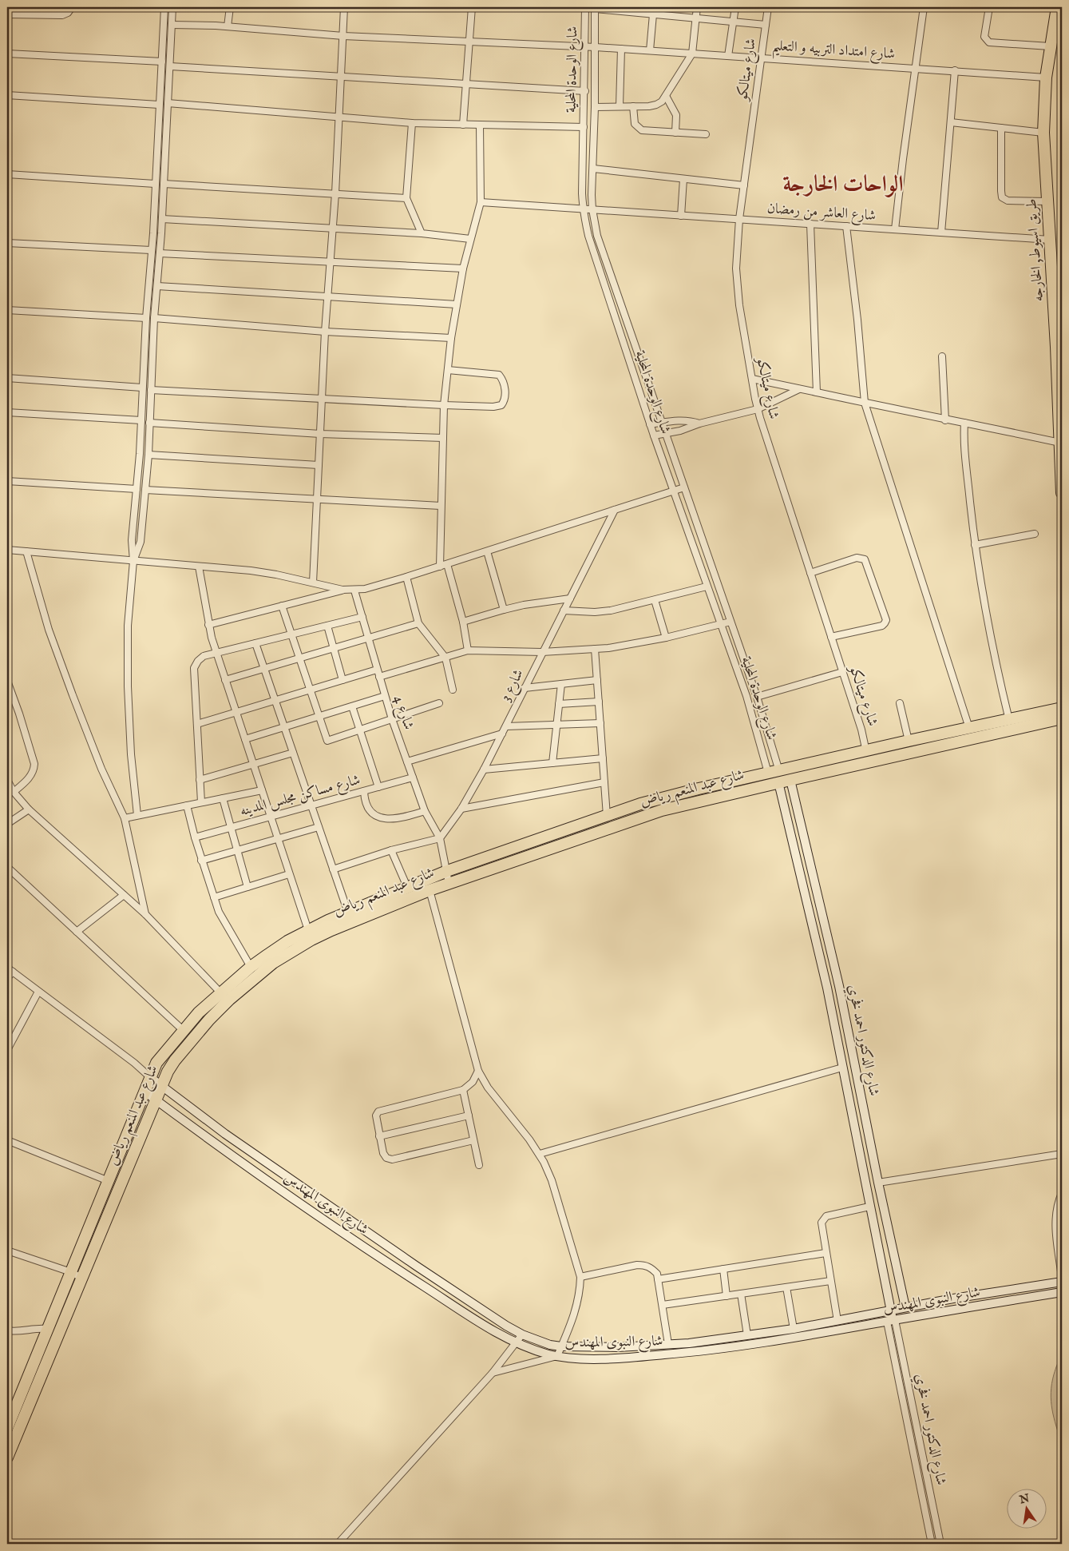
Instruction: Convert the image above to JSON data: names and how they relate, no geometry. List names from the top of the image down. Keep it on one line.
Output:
{"streets":{"highway":["طريق اسيوط, الخارجه","شارع عبد المنعم رياض"],"street":["شارع امتداد التربيه و التعليم","شارع الوحدة المحلية","شارع ميتالكو","شارع العاشر من رمضان","شارع 3","شارع 4","شارع مساكن مجلس المدينه","شارع الدكتور احمد فخري","شارع النبوى المهندس"]},"crossings":[["شارع امتداد التربيه و التعليم","شارع الوحدة المحلية"],["شارع امتداد التربيه و التعليم","شارع ميتالكو"],["شارع امتداد التربيه و التعليم","طريق اسيوط, الخارجه"],["شارع الوحدة المحلية","شارع العاشر من رمضان"],["شارع الوحدة المحلية","شارع عبد المنعم رياض"],["شارع ميتالكو","شارع العاشر من رمضان"],["شارع ميتالكو","شارع عبد المنعم رياض"],["شارع العاشر من رمضان","طريق اسيوط, الخارجه"],["شارع 3","شارع 4"],["شارع 4","شارع مساكن مجلس المدينه"],["شارع عبد المنعم رياض","شارع الدكتور احمد فخري"],["شارع عبد المنعم رياض","شارع النبوى المهندس"],["شارع الدكتور احمد فخري","شارع النبوى المهندس"]],"districts":["الواحات الخارجة"],"north":"top"}
